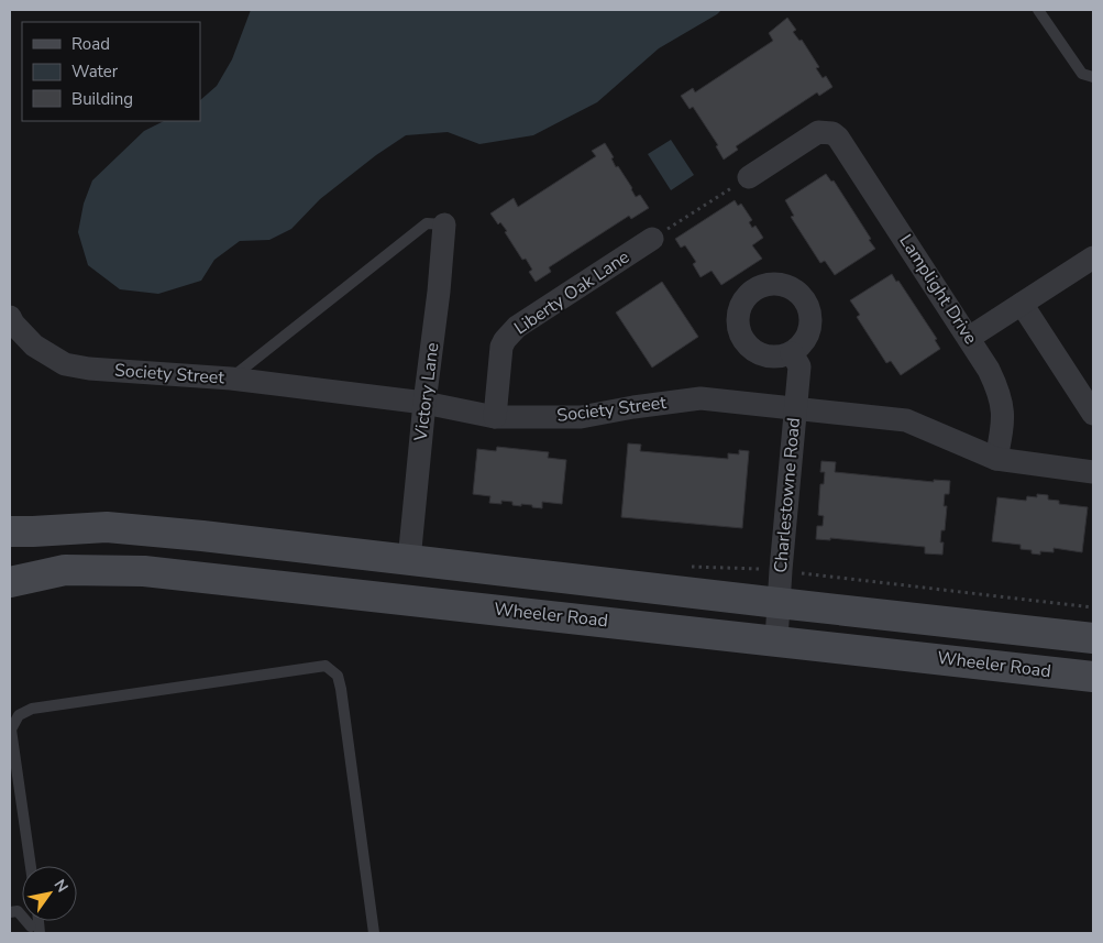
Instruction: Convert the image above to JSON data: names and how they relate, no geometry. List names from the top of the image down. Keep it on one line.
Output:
{"streets":{"street":["Lamplight Drive","Liberty Oak Lane","Society Street","Victory Lane","Charlestowne Road","Wheeler Road"]},"crossings":[["Lamplight Drive","Society Street"],["Liberty Oak Lane","Society Street"],["Society Street","Victory Lane"],["Society Street","Charlestowne Road"],["Victory Lane","Wheeler Road"],["Charlestowne Road","Wheeler Road"]],"legend":["Road","Water","Building"],"north":"top right"}
